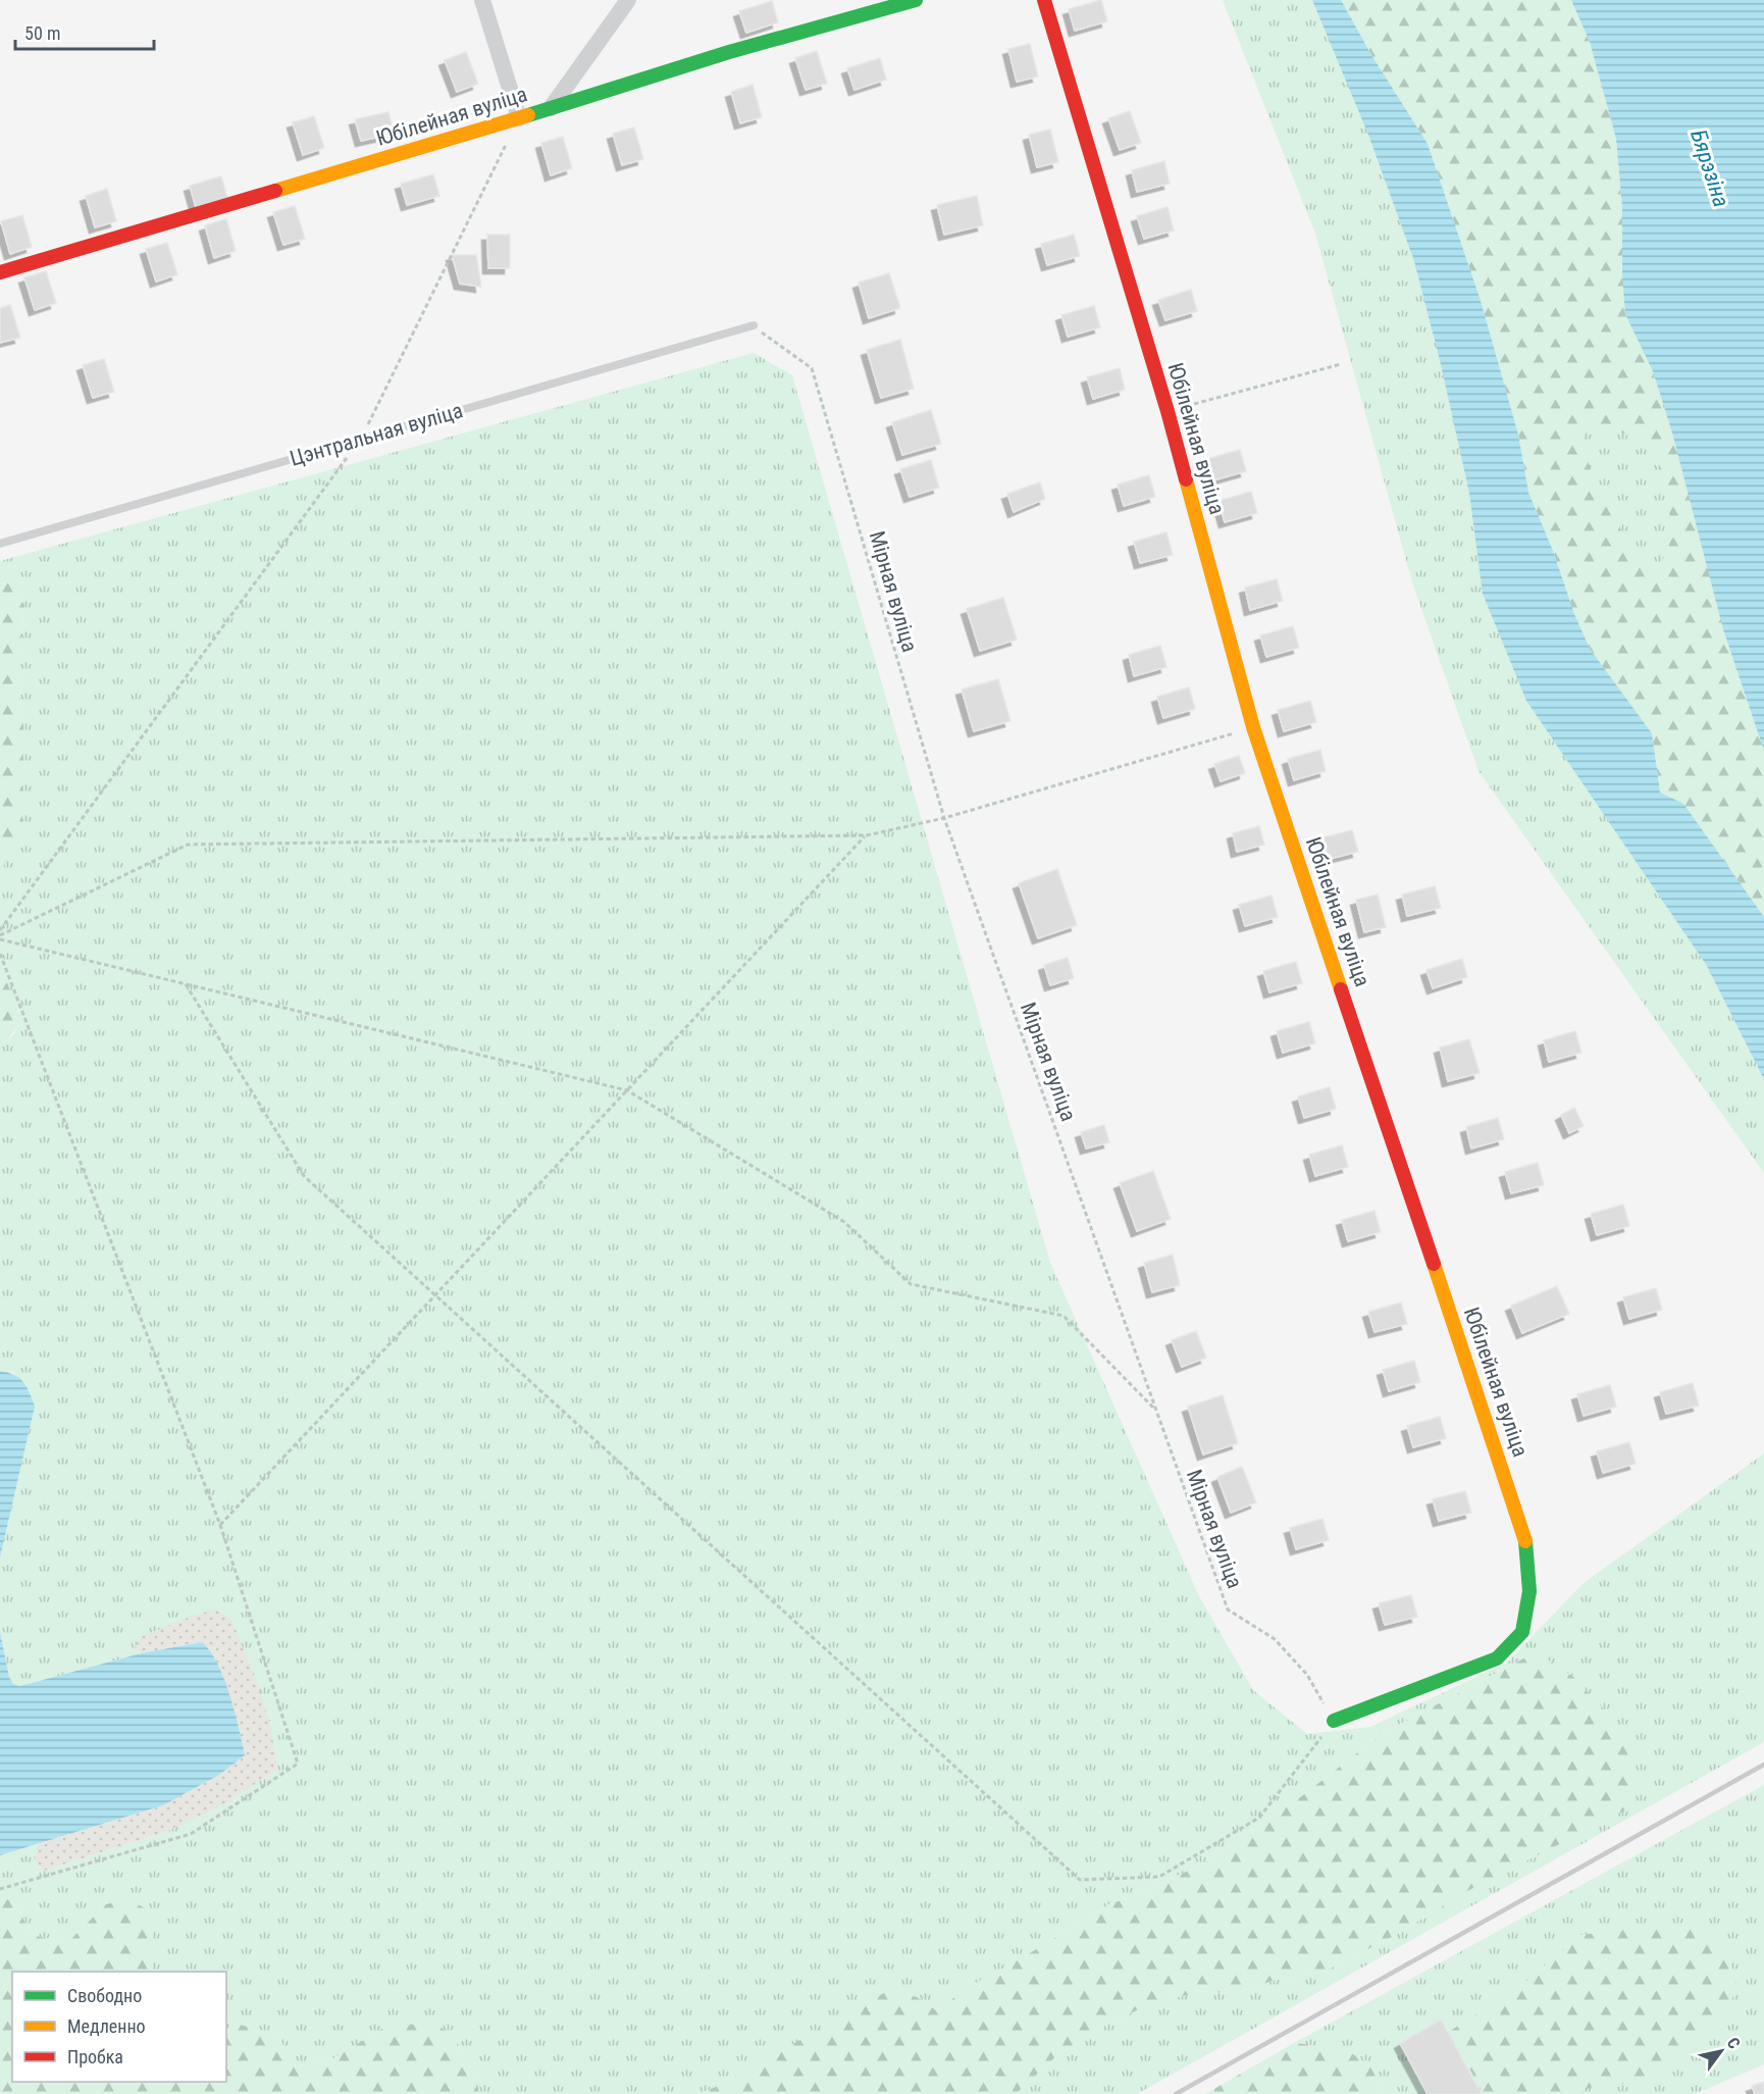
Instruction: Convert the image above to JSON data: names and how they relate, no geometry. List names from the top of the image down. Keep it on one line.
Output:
{"streets":{"street":["Юбілейная вуліца"],"lane":["Цэнтральная вуліца"],"path":["Мірная вуліца"]},"crossings":[["Юбілейная вуліца","Мірная вуліца"],["Цэнтральная вуліца","Мірная вуліца"]],"water":["Бярэзіна"],"legend":["Свободно","Медленно","Пробка"],"scale_bar":"50 m","north":"top right"}
